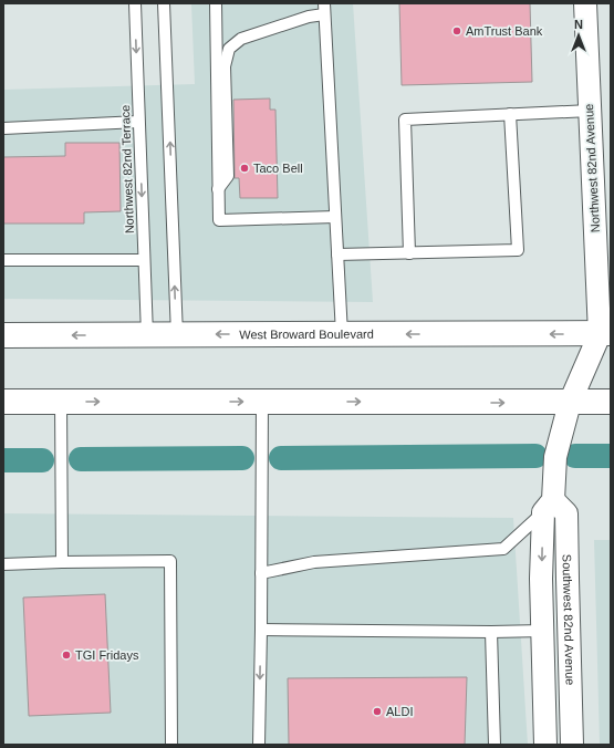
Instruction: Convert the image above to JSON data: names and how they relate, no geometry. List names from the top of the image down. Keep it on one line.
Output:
{"streets":{"main road":["West Broward Boulevard"],"street":["Northwest 82nd Avenue","Southwest 82nd Avenue"],"lane":["Northwest 82nd Terrace"]},"crossings":[["Northwest 82nd Avenue","West Broward Boulevard"],["Northwest 82nd Terrace","West Broward Boulevard"]],"places":["AmTrust Bank","Taco Bell","TGI Fridays","ALDI"],"north":"top"}
